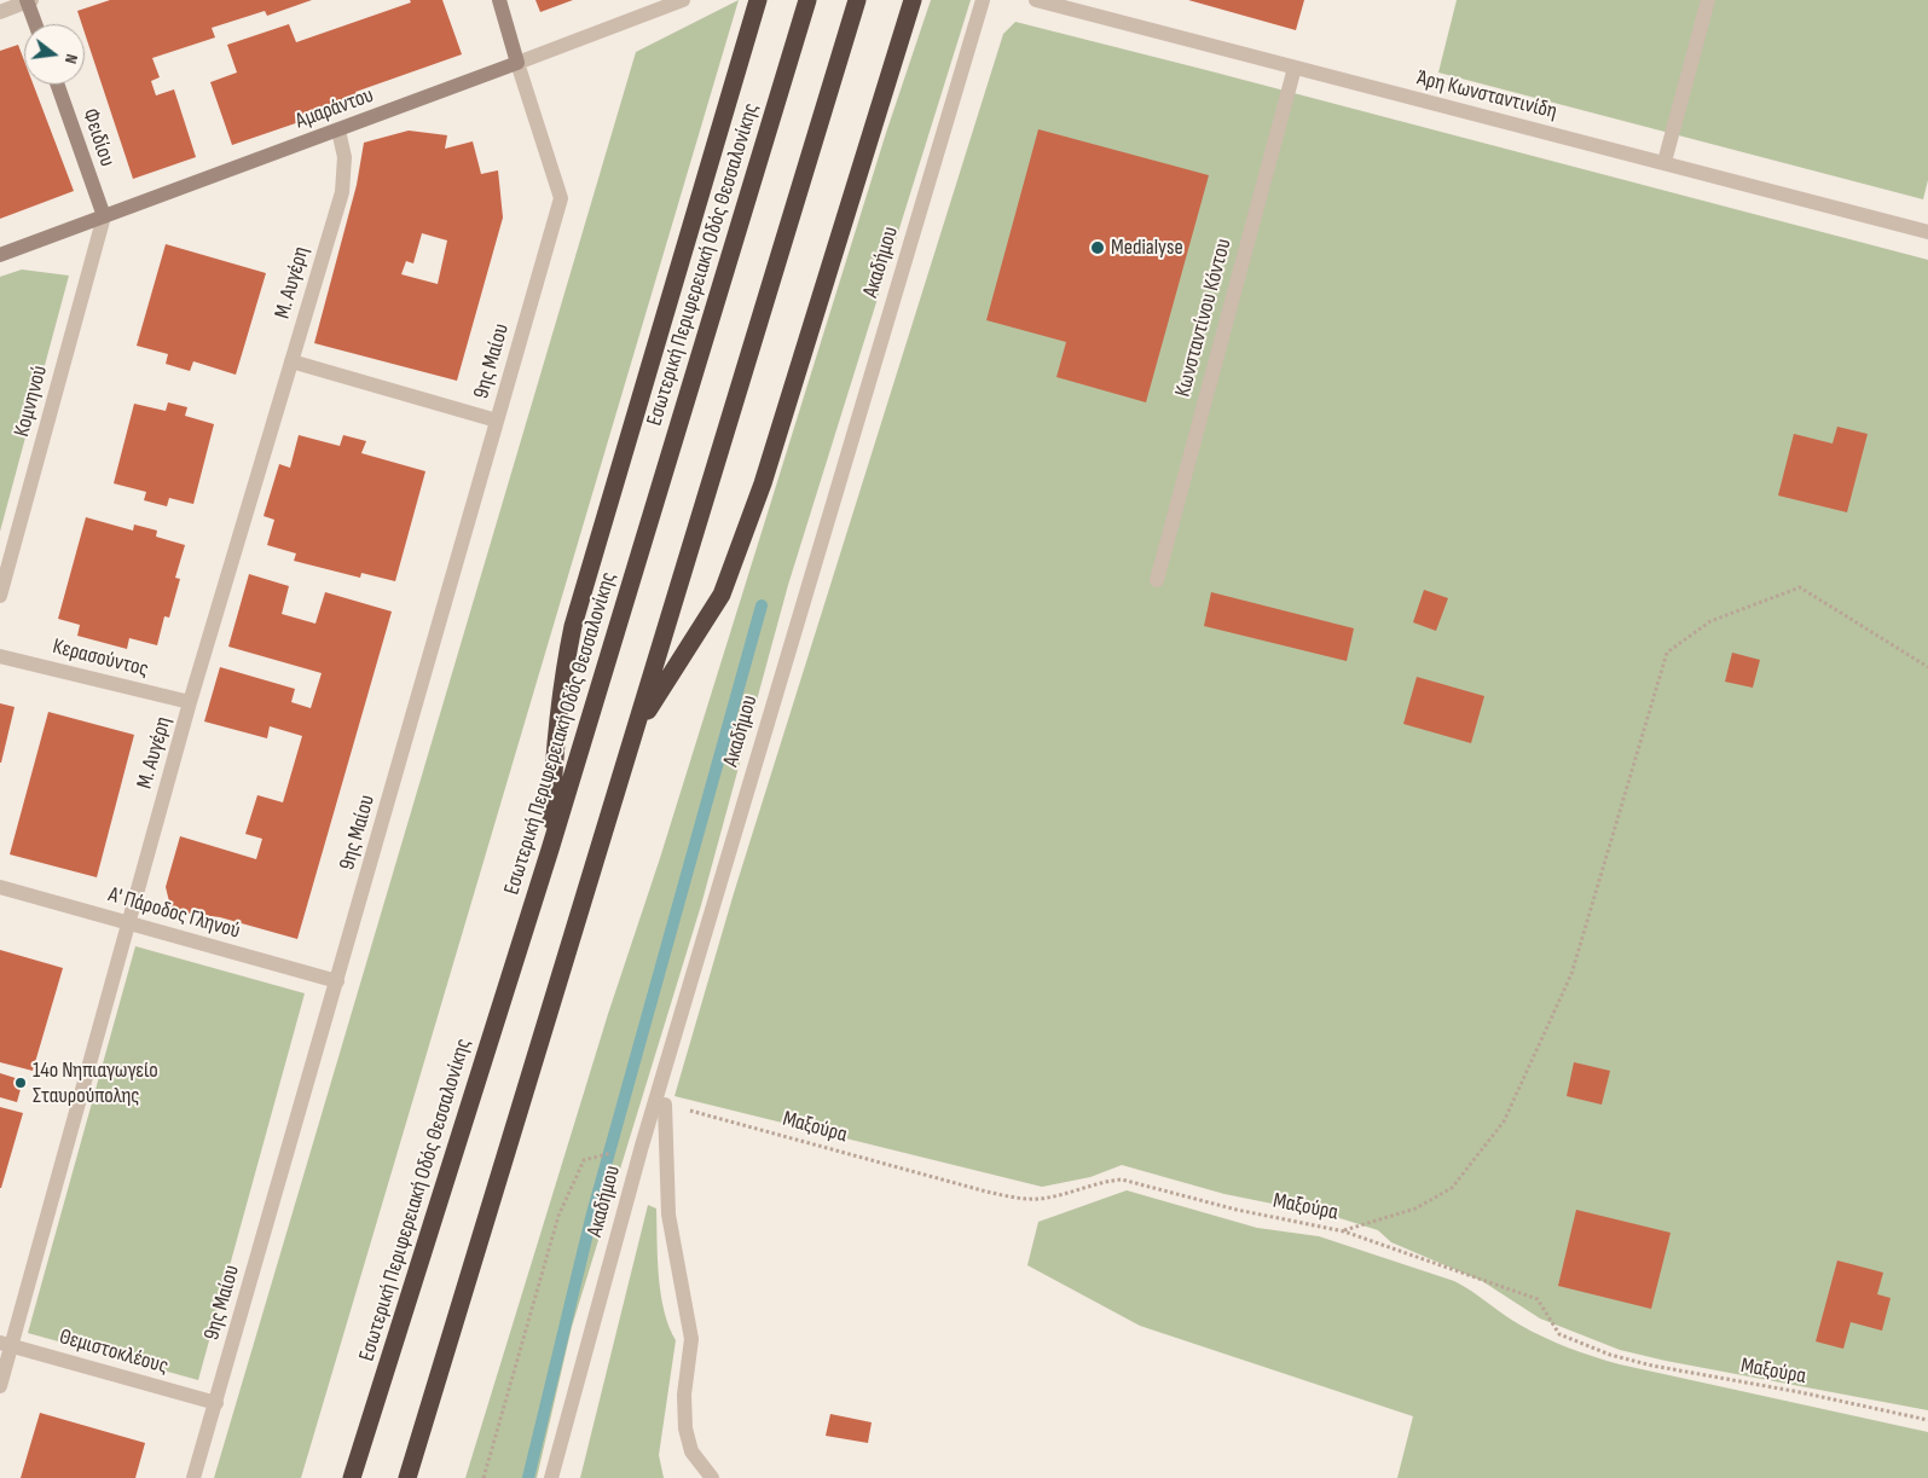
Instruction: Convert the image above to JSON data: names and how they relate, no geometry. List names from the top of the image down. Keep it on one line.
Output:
{"streets":{"highway":["Εσωτερική Περιφερειακή Οδός Θεσσαλονίκης"],"street":["Άρη Κωνσταντινίδη","Αμαράντου","Φειδίου","Ακαδήμου","Μ. Αυγέρη","Κωνσταντίνου Κόντου","9ης Μαίου","Κομνηνού","Κερασούντος","Α' Πάροδος Γληνού","Θεμιστοκλέους"],"path":["Μαξούρα"]},"crossings":[["Άρη Κωνσταντινίδη","Κωνσταντίνου Κόντου"],["Αμαράντου","Φειδίου"],["Αμαράντου","Μ. Αυγέρη"],["Αμαράντου","9ης Μαίου"],["Αμαράντου","Κομνηνού"],["Φειδίου","Κομνηνού"],["Μ. Αυγέρη","Κερασούντος"],["Μ. Αυγέρη","Α' Πάροδος Γληνού"],["Μ. Αυγέρη","Θεμιστοκλέους"],["9ης Μαίου","Α' Πάροδος Γληνού"],["9ης Μαίου","Θεμιστοκλέους"]],"places":["Medialyse","14ο Νηπιαγωγείο Σταυρούπολης"],"north":"right"}
